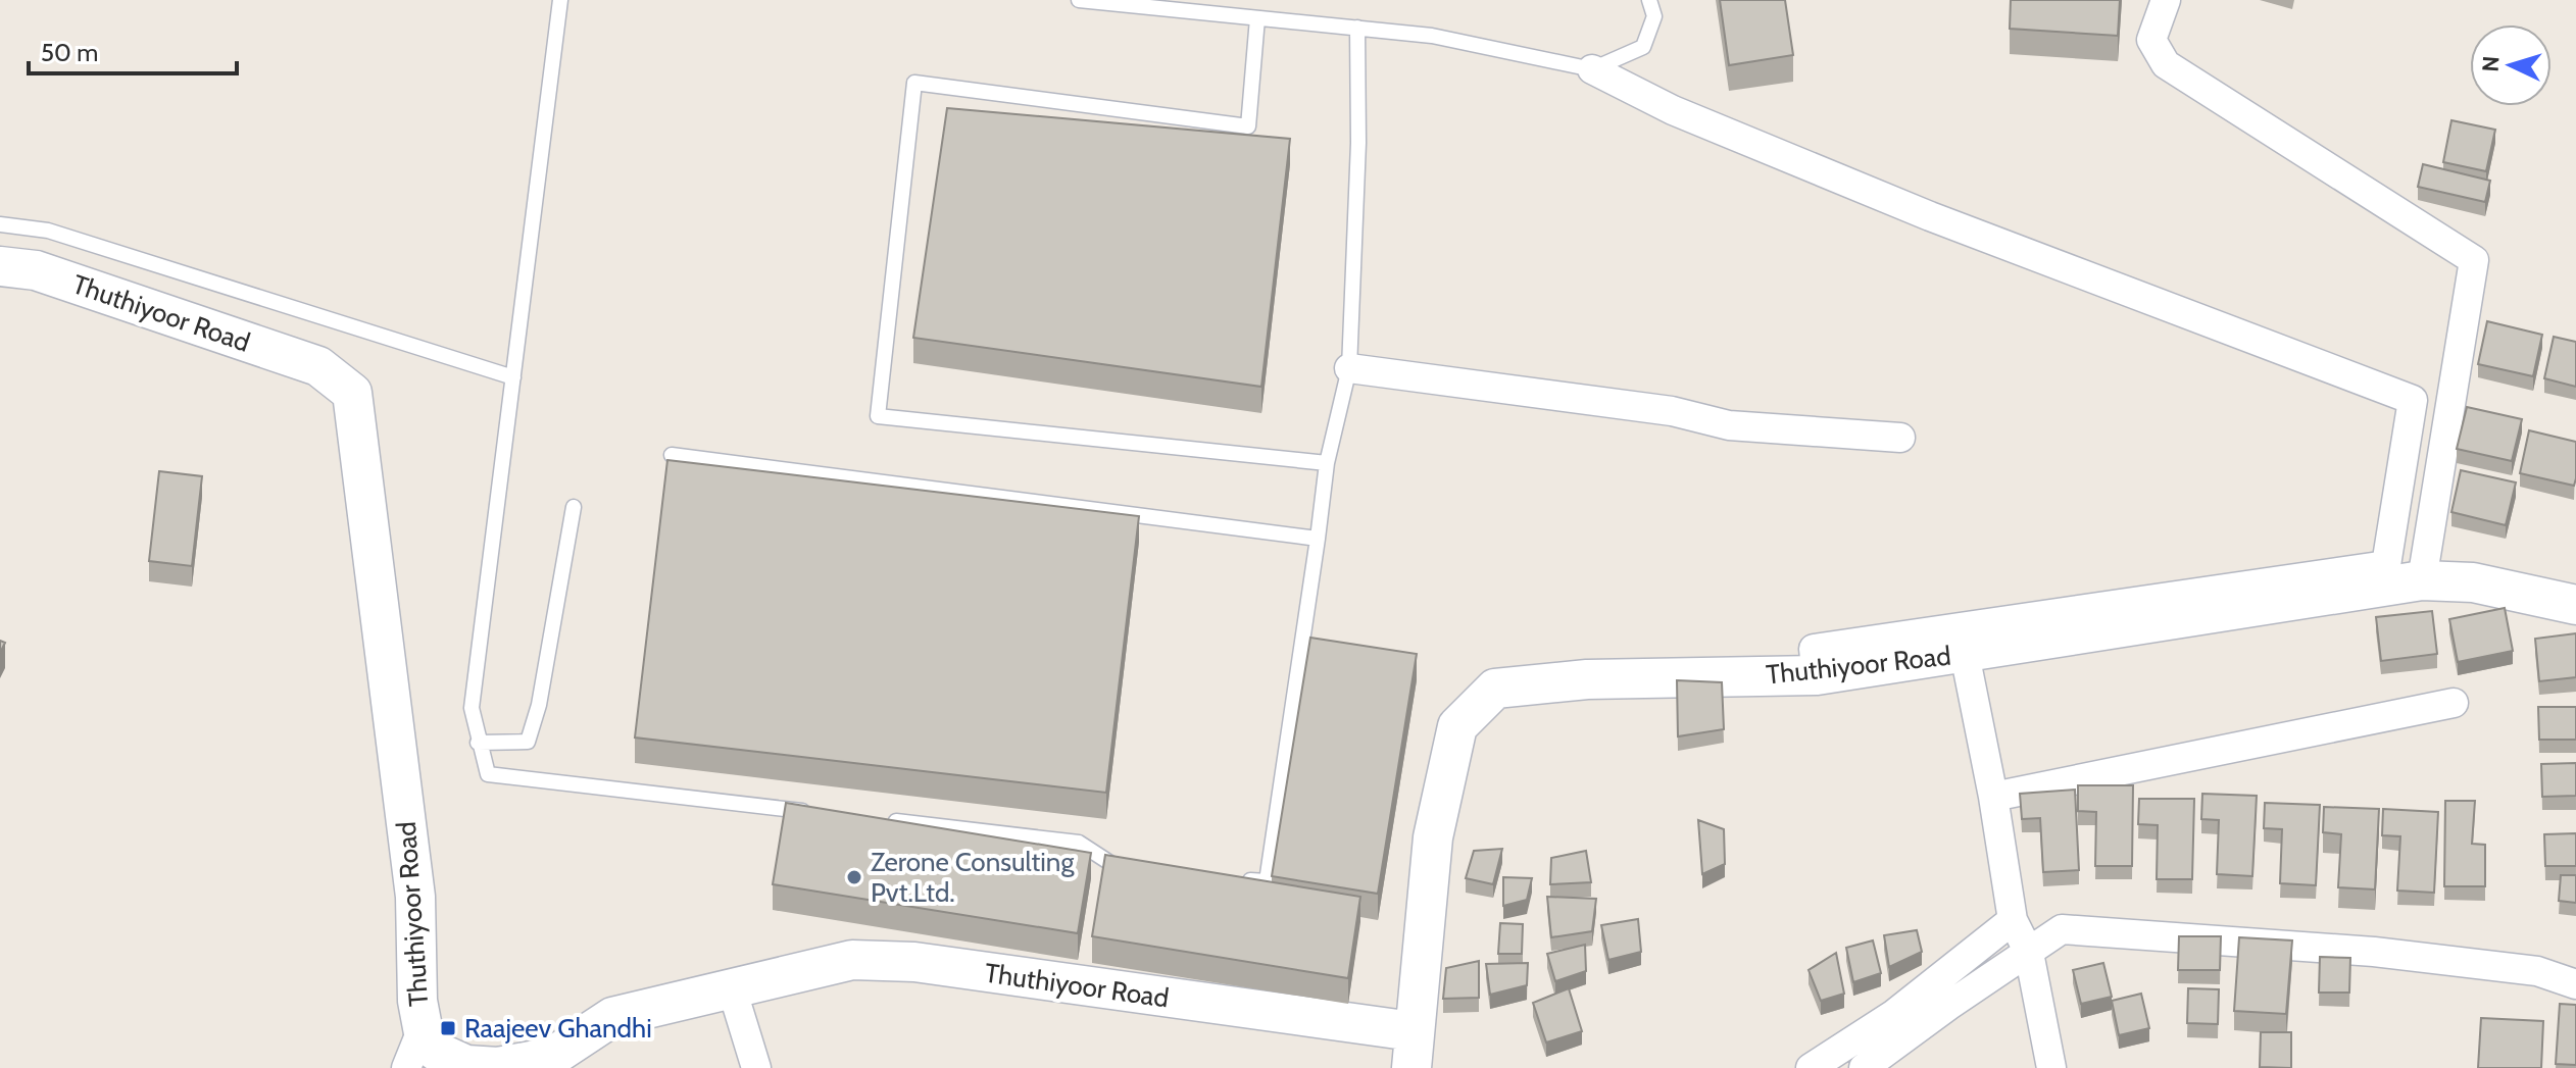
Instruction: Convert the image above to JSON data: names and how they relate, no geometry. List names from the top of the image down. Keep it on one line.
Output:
{"streets":{"street":["Thuthiyoor Road"]},"places":{"other":["Zerone Consulting Pvt.Ltd."],"transit":["Raajeev Ghandhi"]},"scale_bar":"50 m","north":"left"}
